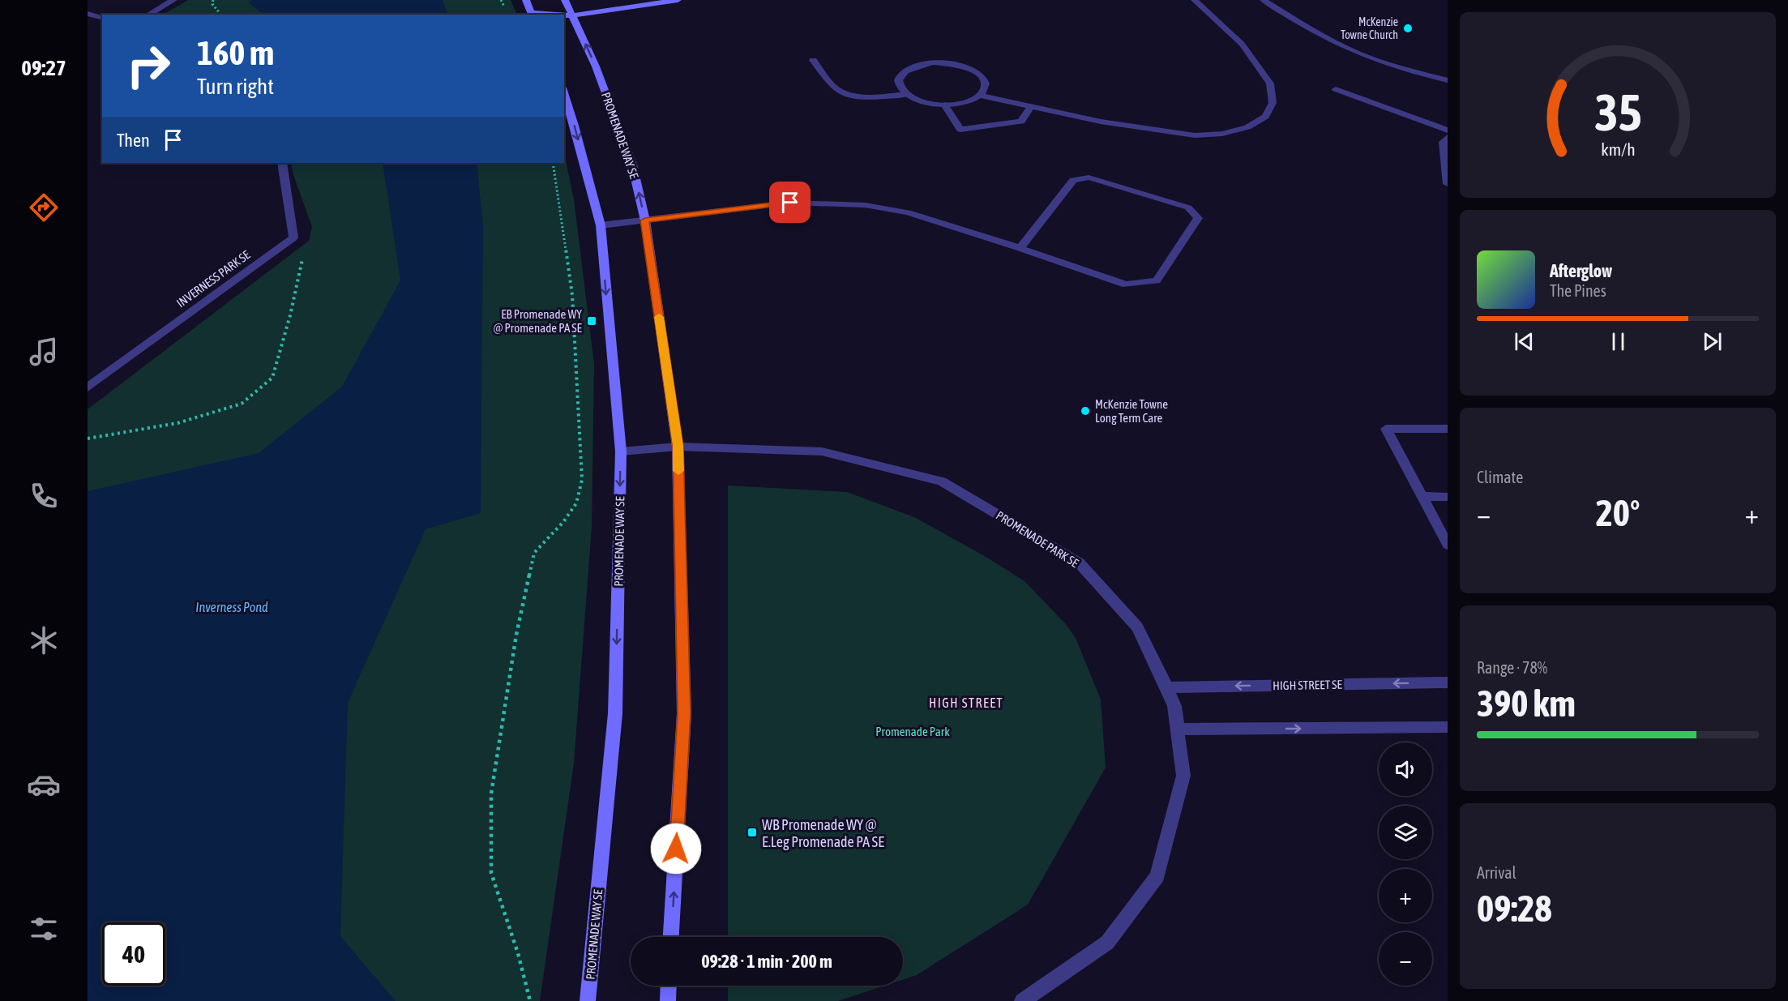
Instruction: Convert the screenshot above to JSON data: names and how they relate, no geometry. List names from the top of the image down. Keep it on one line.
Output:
{"streets":{"street":["PROMENADE WAY SE","INVERNESS PARK SE","PROMENADE PARK SE","HIGH STREET SE"]},"crossings":[["PROMENADE WAY SE","PROMENADE PARK SE"],["PROMENADE PARK SE","HIGH STREET SE"]],"districts":["HIGH STREET"],"water":["Inverness Pond"],"parks":["Promenade Park"],"places":{"other":["McKenzie Towne Church","McKenzie Towne Long Term Care"],"transit":["EB Promenade WY @ Promenade PA SE","WB Promenade WY @ E.Leg Promenade PA SE"]},"page":{"tabs":"09:27","turn":["160 m","Turn right"],"then":"Then","song":["Afterglow","The Pines"],"tile":["Climate",["Range · 78%","390 km"],["Arrival","09:28"]],"heat":["−","20°","+"],"map_buttons":["+","−"],"limit":"40","trip":"09:28 · 1 min · 200 m","gauge":["35","km/h"]}}
